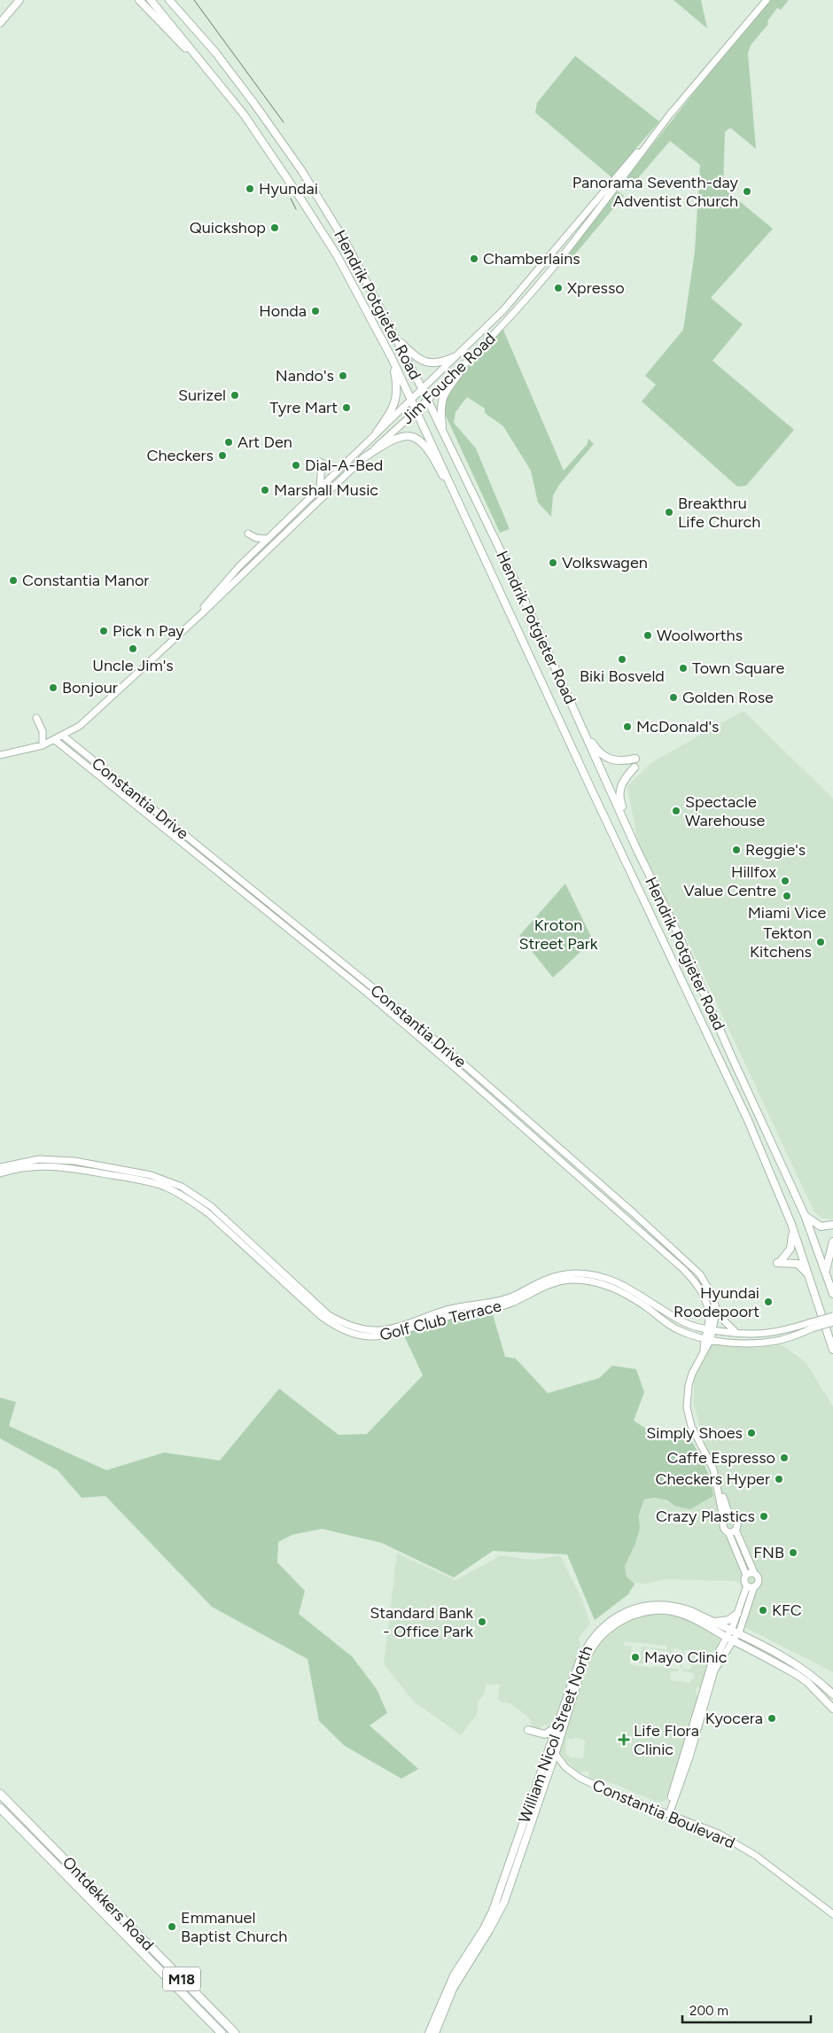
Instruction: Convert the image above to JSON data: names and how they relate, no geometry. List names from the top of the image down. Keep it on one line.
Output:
{"streets":{"main road":["Hendrik Potgieter Road","William Nicol Street North","Ontdekkers Road","M18"],"street":["Jim Fouche Road","Constantia Drive","Golf Club Terrace","Constantia Boulevard"]},"crossings":[["Hendrik Potgieter Road","Jim Fouche Road"],["Jim Fouche Road","Constantia Drive"],["Constantia Drive","Golf Club Terrace"],["William Nicol Street North","Constantia Boulevard"]],"parks":["Kroton Street Park"],"places":{"other":["Hyundai","Panorama Seventh-day Adventist Church","Quickshop","Chamberlains","Xpresso","Honda","Nando's","Surizel","Tyre Mart","Art Den","Checkers","Dial-A-Bed","Marshall Music","Breakthru Life Church","Volkswagen","Constantia Manor","Pick n Pay","Woolworths","Uncle Jim's","Biki Bosveld","Town Square","Bonjour","Golden Rose","McDonald's","Spectacle Warehouse","Reggie's","Hillfox Value Centre","Miami Vice","Tekton Kitchens","Hyundai Roodepoort","Simply Shoes","Caffe Espresso","Checkers Hyper","Crazy Plastics","FNB","KFC","Standard Bank - Office Park","Mayo Clinic","Kyocera","Emmanuel Baptist Church"],"health":["Life Flora Clinic"]},"scale_bar":"200 m"}
